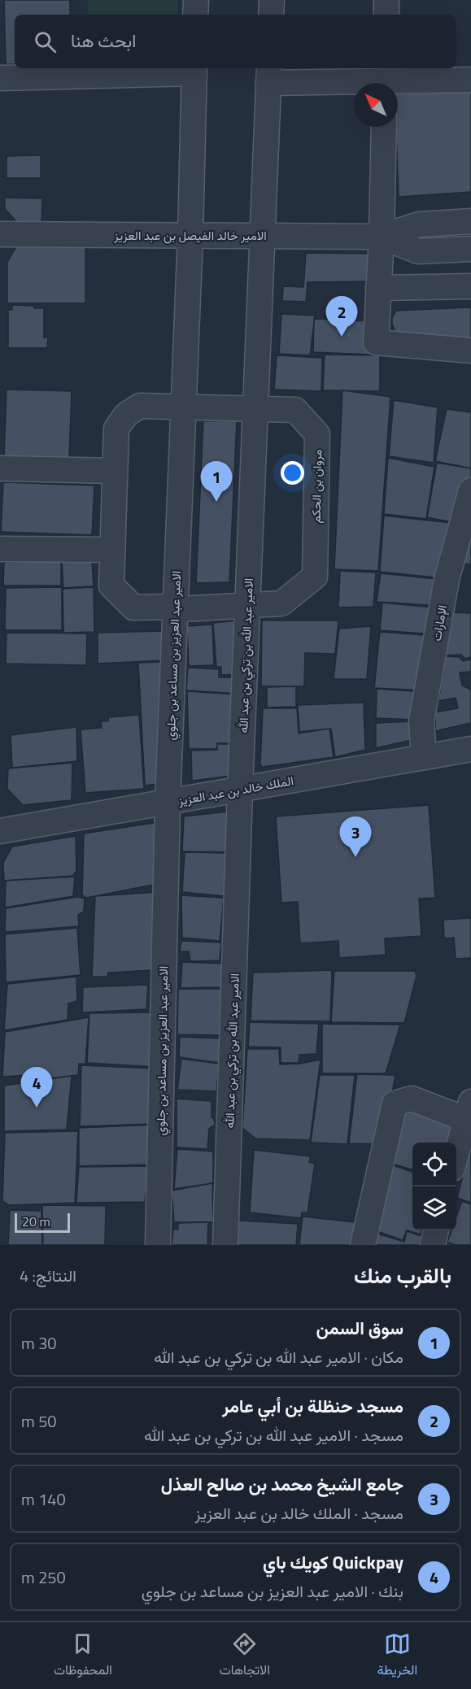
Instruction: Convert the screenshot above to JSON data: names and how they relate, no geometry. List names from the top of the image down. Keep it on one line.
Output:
{"streets":{"street":["الامير خالد الفيصل بن عبد العزيز","مروان بن الحكم","الإمارات","الامير عبد العزيز بن مساعد بن جلوي","الامير عبد الله بن تركي بن عبد الله","الملك خالد بن عبد العزيز"]},"crossings":[["الامير خالد الفيصل بن عبد العزيز","الامير عبد العزيز بن مساعد بن جلوي"],["الامير خالد الفيصل بن عبد العزيز","الامير عبد الله بن تركي بن عبد الله"],["مروان بن الحكم","الامير عبد العزيز بن مساعد بن جلوي"],["مروان بن الحكم","الامير عبد الله بن تركي بن عبد الله"],["الإمارات","الملك خالد بن عبد العزيز"],["الامير عبد العزيز بن مساعد بن جلوي","الملك خالد بن عبد العزيز"],["الامير عبد الله بن تركي بن عبد الله","الملك خالد بن عبد العزيز"]],"scale_bar":"20 m","north":"top left","page":{"search":"ابحث هنا","pins":["2","1","3","4"],"scale":"20 m","heading":["بالقرب منك","النتائج: 4"],"list":[{"mark":"1","name":"سوق السمن","note":"مكان · الامير عبد الله بن تركي بن عبد الله","value":"30 m"},{"mark":"2","name":"مسجد حنظلة بن أبي عامر","note":"مسجد · الامير عبد الله بن تركي بن عبد الله","value":"50 m"},{"mark":"3","name":"جامع الشيخ محمد بن صالح العذل","note":"مسجد · الملك خالد بن عبد العزيز","value":"140 m"},{"mark":"4","name":"Quickpay كويك باي","note":"بنك · الامير عبد العزيز بن مساعد بن جلوي","value":"250 m"}],"nav":["الخريطة","الاتجاهات","المحفوظات"]}}
